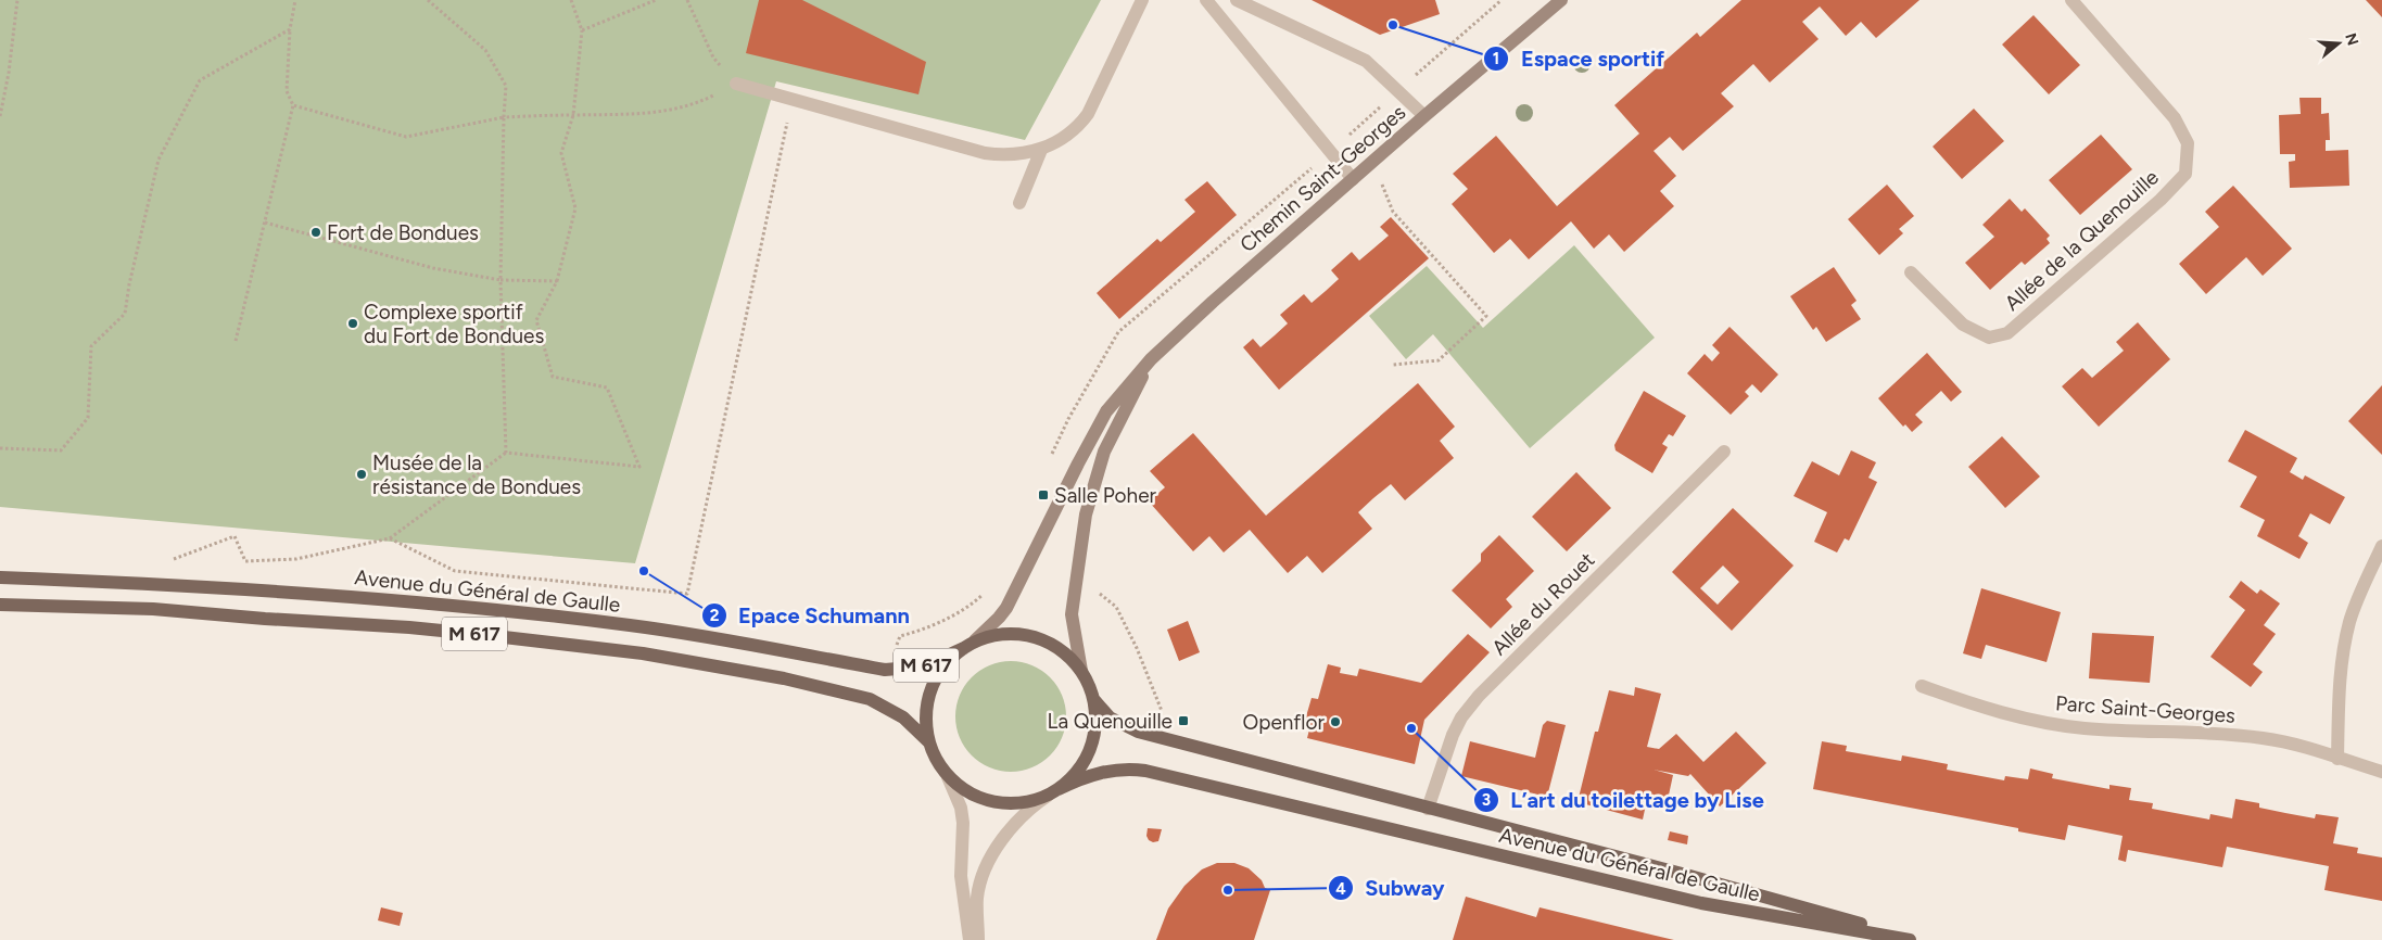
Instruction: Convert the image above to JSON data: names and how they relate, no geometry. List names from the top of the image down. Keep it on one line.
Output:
{"streets":{"main road":["Avenue du Général de Gaulle","M 617"],"street":["Chemin Saint-Georges","Allée de la Quenouille","Allée du Rouet","Parc Saint-Georges"]},"crossings":[["Chemin Saint-Georges","Avenue du Général de Gaulle"],["Chemin Saint-Georges","M 617"],["Avenue du Général de Gaulle","Allée du Rouet"],["Avenue du Général de Gaulle","M 617"]],"places":{"other":["Espace sportif","Fort de Bondues","Complexe sportif du Fort de Bondues","Musée de la résistance de Bondues","Epace Schumann","Openflor","L’art du toilettage by Lise","Subway"],"transit":["Salle Poher","La Quenouille"]},"north":"right"}
